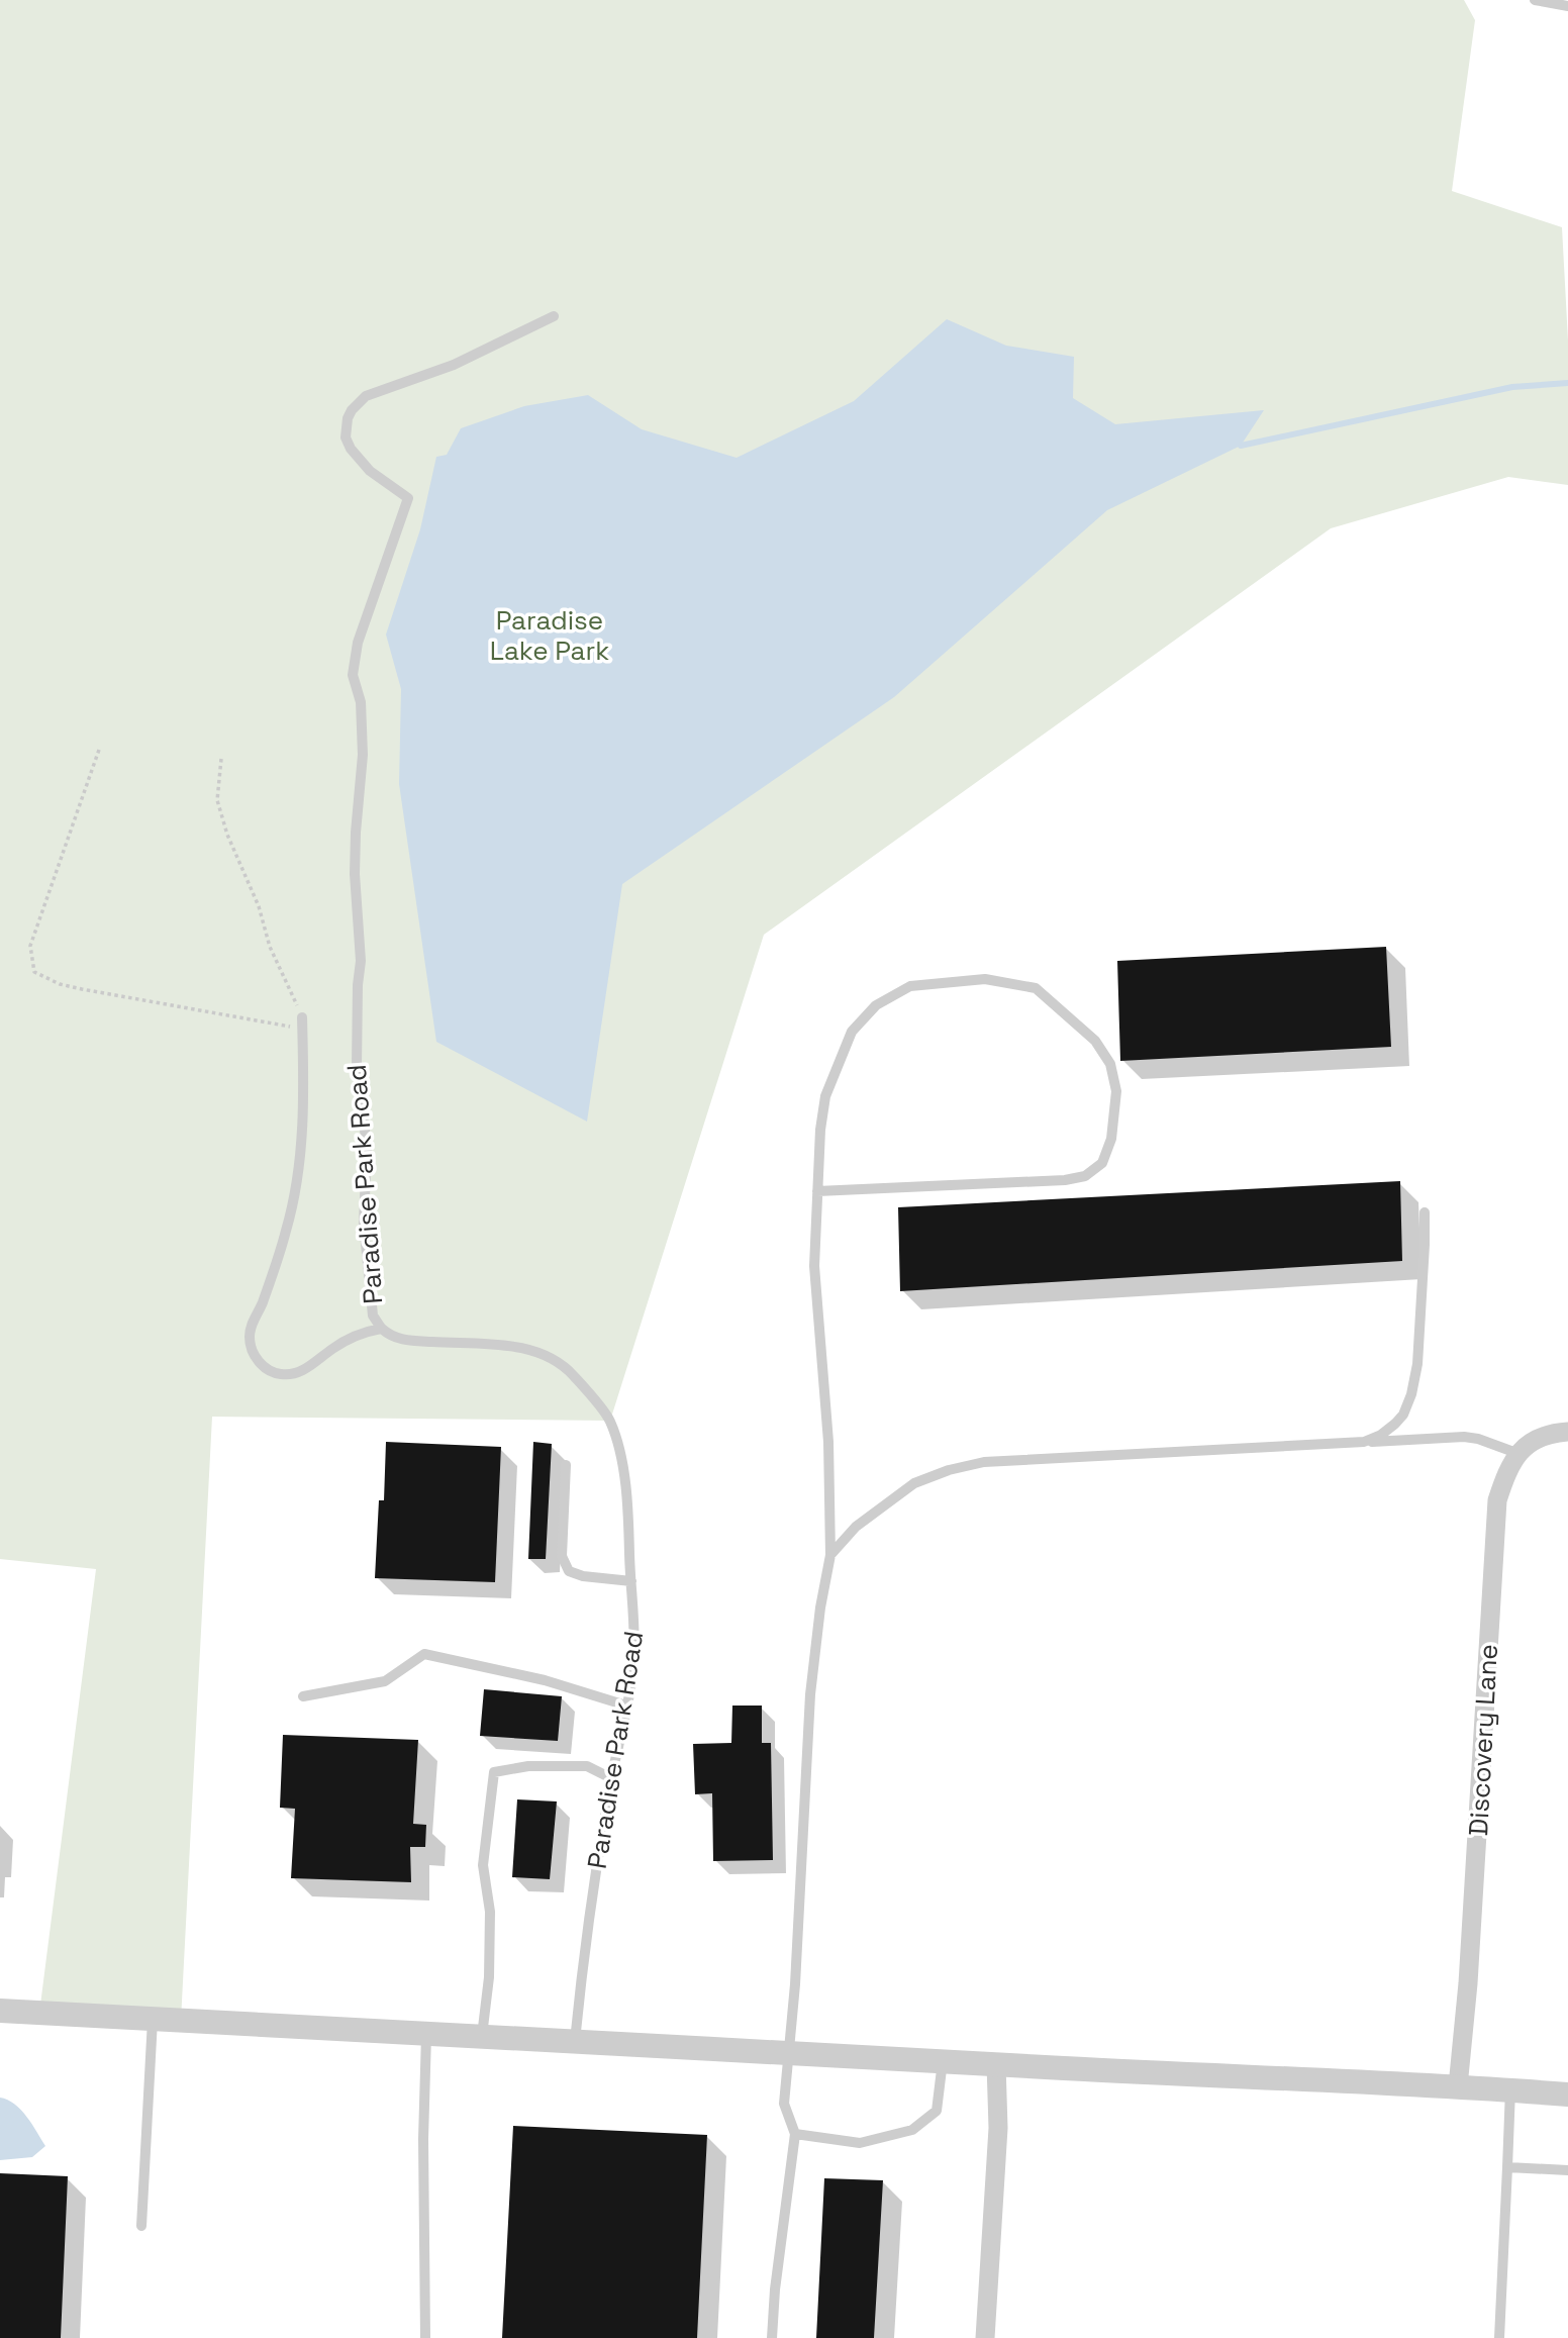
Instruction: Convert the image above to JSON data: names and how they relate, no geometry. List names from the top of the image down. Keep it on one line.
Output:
{"streets":{"street":["Discovery Lane"],"lane":["Paradise Park Road"]},"parks":["Paradise Lake Park"]}
